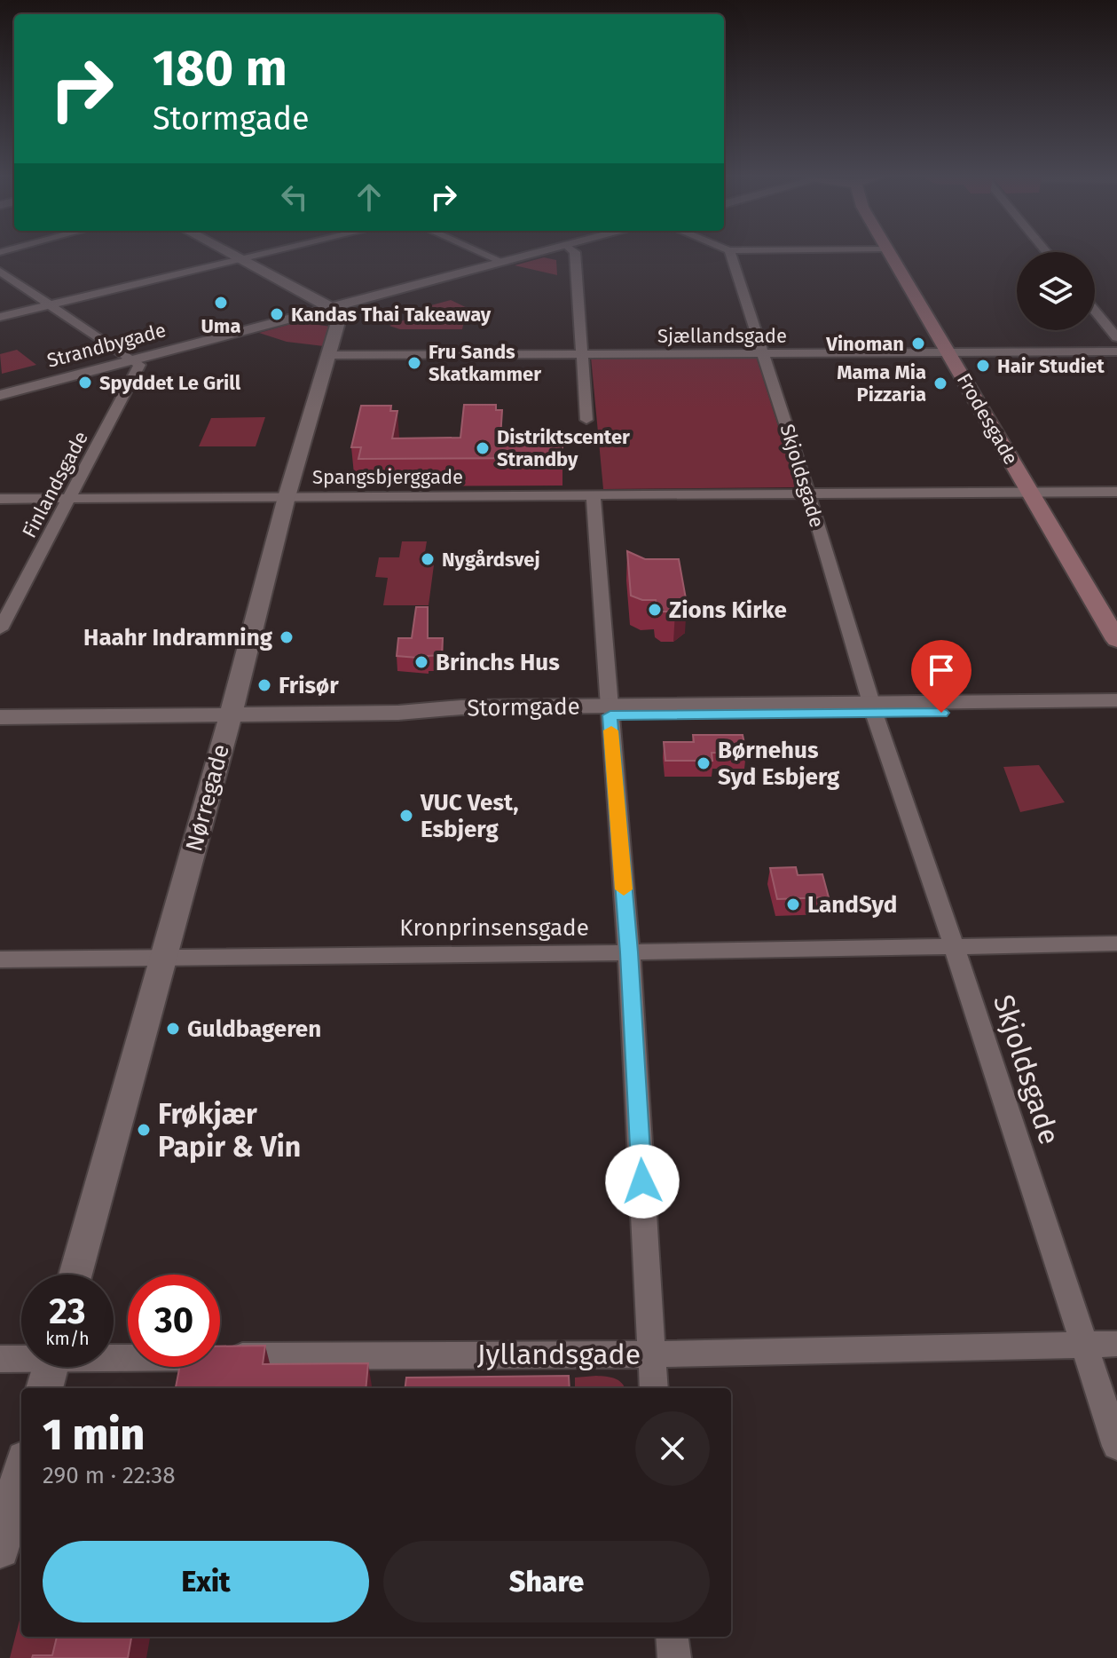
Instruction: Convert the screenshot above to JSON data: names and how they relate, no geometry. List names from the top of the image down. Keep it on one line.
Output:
{"streets":{"main road":["Frodesgade"],"street":["Sjællandsgade","Strandbygade","Skjoldsgade","Spangsbjerggade","Finlandsgade","Stormgade","Nørregade","Kronprinsensgade","Jyllandsgade"]},"crossings":[["Sjællandsgade","Frodesgade"],["Sjællandsgade","Skjoldsgade"],["Sjællandsgade","Nørregade"],["Strandbygade","Finlandsgade"],["Strandbygade","Nørregade"],["Frodesgade","Spangsbjerggade"],["Skjoldsgade","Spangsbjerggade"],["Skjoldsgade","Stormgade"],["Skjoldsgade","Kronprinsensgade"],["Skjoldsgade","Jyllandsgade"],["Spangsbjerggade","Finlandsgade"],["Spangsbjerggade","Nørregade"],["Stormgade","Nørregade"],["Nørregade","Kronprinsensgade"]],"places":["Uma","Kandas Thai Takeaway","Vinoman","Fru Sands Skatkammer","Hair Studiet","Spyddet Le Grill","Mama Mia Pizzaria","Distriktscenter Strandby","Nygårdsvej","Zions Kirke","Haahr Indramning","Brinchs Hus","Frisør","Børnehus Syd Esbjerg","VUC Vest, Esbjerg","LandSyd","Guldbageren","Frøkjær Papir & Vin"],"page":{"turn":["180 m","Stormgade"],"speed":"23 km/h","limit":"30","heading":["1 min","290 m · 22:38"],"buttons":["Exit","Share"]}}
